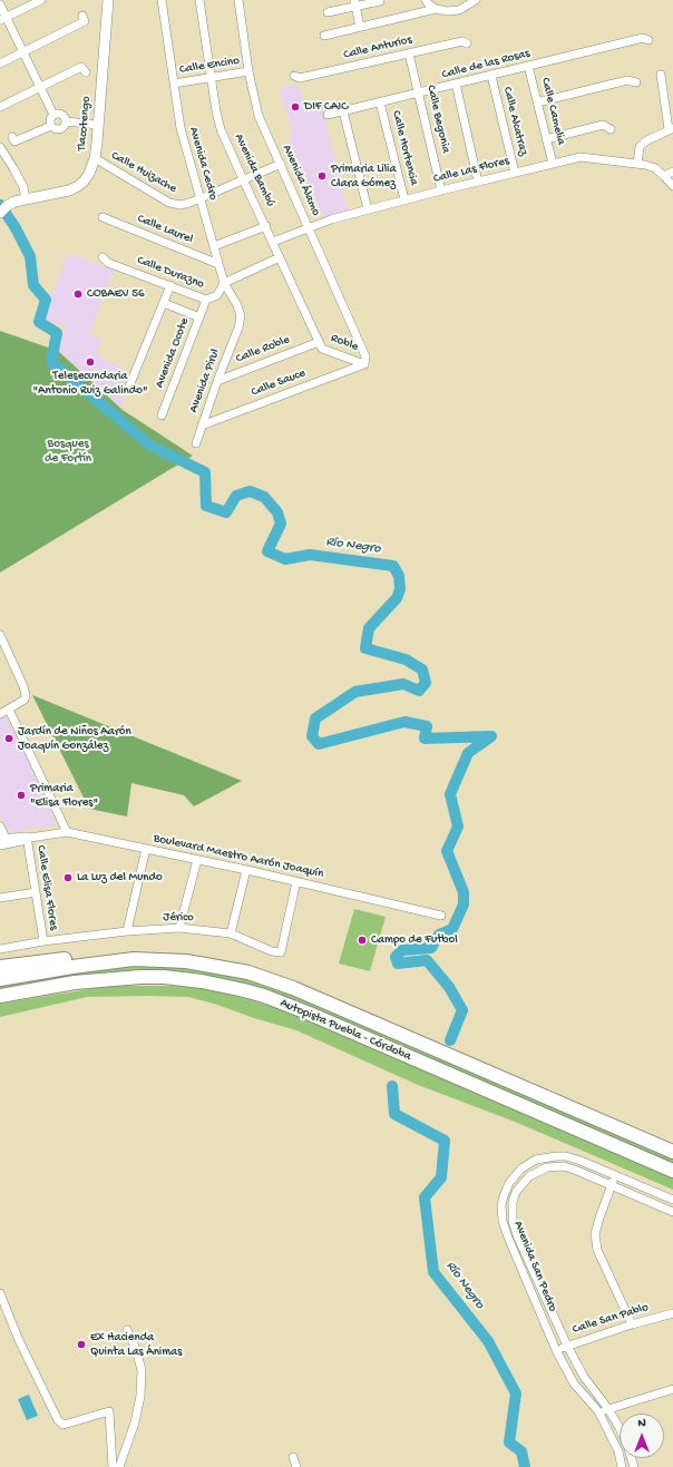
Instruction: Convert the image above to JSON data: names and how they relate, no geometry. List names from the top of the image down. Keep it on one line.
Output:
{"streets":{"highway":["Autopista Puebla - Córdoba"],"street":["Calle Anturios","Calle de las Rosas","Calle Encino","Calle Camelia","Calle Begonia","Calle Alcatraz","Tlacotengo","Calle Hortencia","Avenida Cedro","Avenida Bambú","Calle Las Flores","Calle Huizache","Avenida Álamo","Calle Laurel","Calle Durazno","Roble","Calle Roble","Avenida Ocote","Avenida Pirul","Calle Sauce","Boulevard Maestro Aarón Joaquín","Calle Elisa Flores","Jérico","Avenida San Pedro","Calle San Pablo"]},"crossings":[["Calle Anturios","Calle Begonia"],["Calle de las Rosas","Calle Camelia"],["Calle de las Rosas","Calle Begonia"],["Calle de las Rosas","Calle Alcatraz"],["Calle de las Rosas","Calle Hortencia"],["Calle Encino","Avenida Cedro"],["Calle Encino","Avenida Bambú"],["Calle Encino","Avenida Álamo"],["Calle Camelia","Calle Las Flores"],["Calle Begonia","Calle Las Flores"],["Calle Alcatraz","Calle Las Flores"],["Tlacotengo","Calle Huizache"],["Calle Hortencia","Calle Las Flores"],["Avenida Cedro","Calle Huizache"],["Avenida Cedro","Calle Laurel"],["Avenida Cedro","Calle Durazno"],["Avenida Cedro","Avenida Pirul"],["Avenida Bambú","Calle Las Flores"],["Avenida Bambú","Calle Huizache"],["Avenida Bambú","Roble"],["Avenida Bambú","Calle Roble"],["Calle Las Flores","Avenida Álamo"],["Calle Huizache","Avenida Álamo"],["Avenida Álamo","Roble"],["Avenida Álamo","Calle Sauce"],["Calle Durazno","Avenida Ocote"],["Roble","Calle Roble"],["Roble","Calle Sauce"],["Calle Roble","Avenida Pirul"],["Avenida Pirul","Calle Sauce"],["Boulevard Maestro Aarón Joaquín","Calle Elisa Flores"],["Boulevard Maestro Aarón Joaquín","Jérico"],["Calle Elisa Flores","Jérico"],["Avenida San Pedro","Calle San Pablo"]],"water":["Río Negro"],"parks":["Bosques de Fortín"],"places":["DIF CAIC","Primaria Lilia Clara Gómez","COBAEV 56","Telesecundaria \"Antonio Ruiz Galindo\"","Jardín de Niños Aarón Joaquín González","Primaria \"Elisa Flores\"","La Luz del Mundo","Campo de Futbol","Ex Hacienda Quinta Las Ánimas"],"north":"top"}
